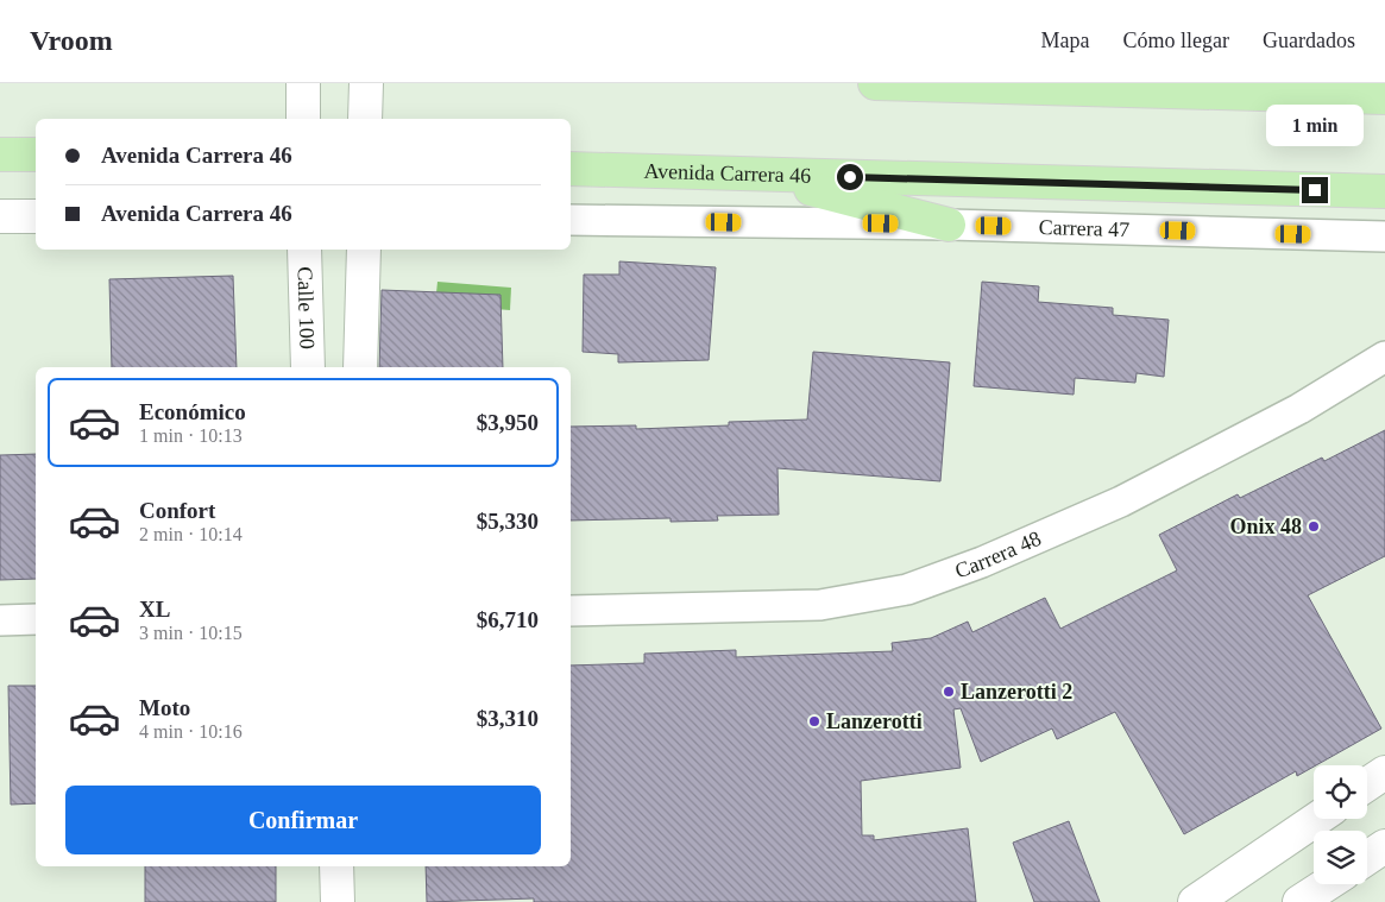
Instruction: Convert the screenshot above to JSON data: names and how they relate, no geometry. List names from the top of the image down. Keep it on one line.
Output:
{"streets":{"main road":["Avenida Carrera 46"],"street":["Carrera 47","Calle 100","Carrera 48"]},"places":["Onix 48","Lanzerotti 2","Lanzerotti"],"page":{"header":"Vroom","nav":["Mapa","Cómo llegar","Guardados"],"bubble":"1 min","banner":["Avenida Carrera 46","Avenida Carrera 46"],"list":[{"name":"Económico","note":"1 min · 10:13","value":"$3,950"},{"name":"Confort","note":"2 min · 10:14","value":"$5,330"},{"name":"XL","note":"3 min · 10:15","value":"$6,710"},{"name":"Moto","note":"4 min · 10:16","value":"$3,310"}],"buttons":"Confirmar"}}
